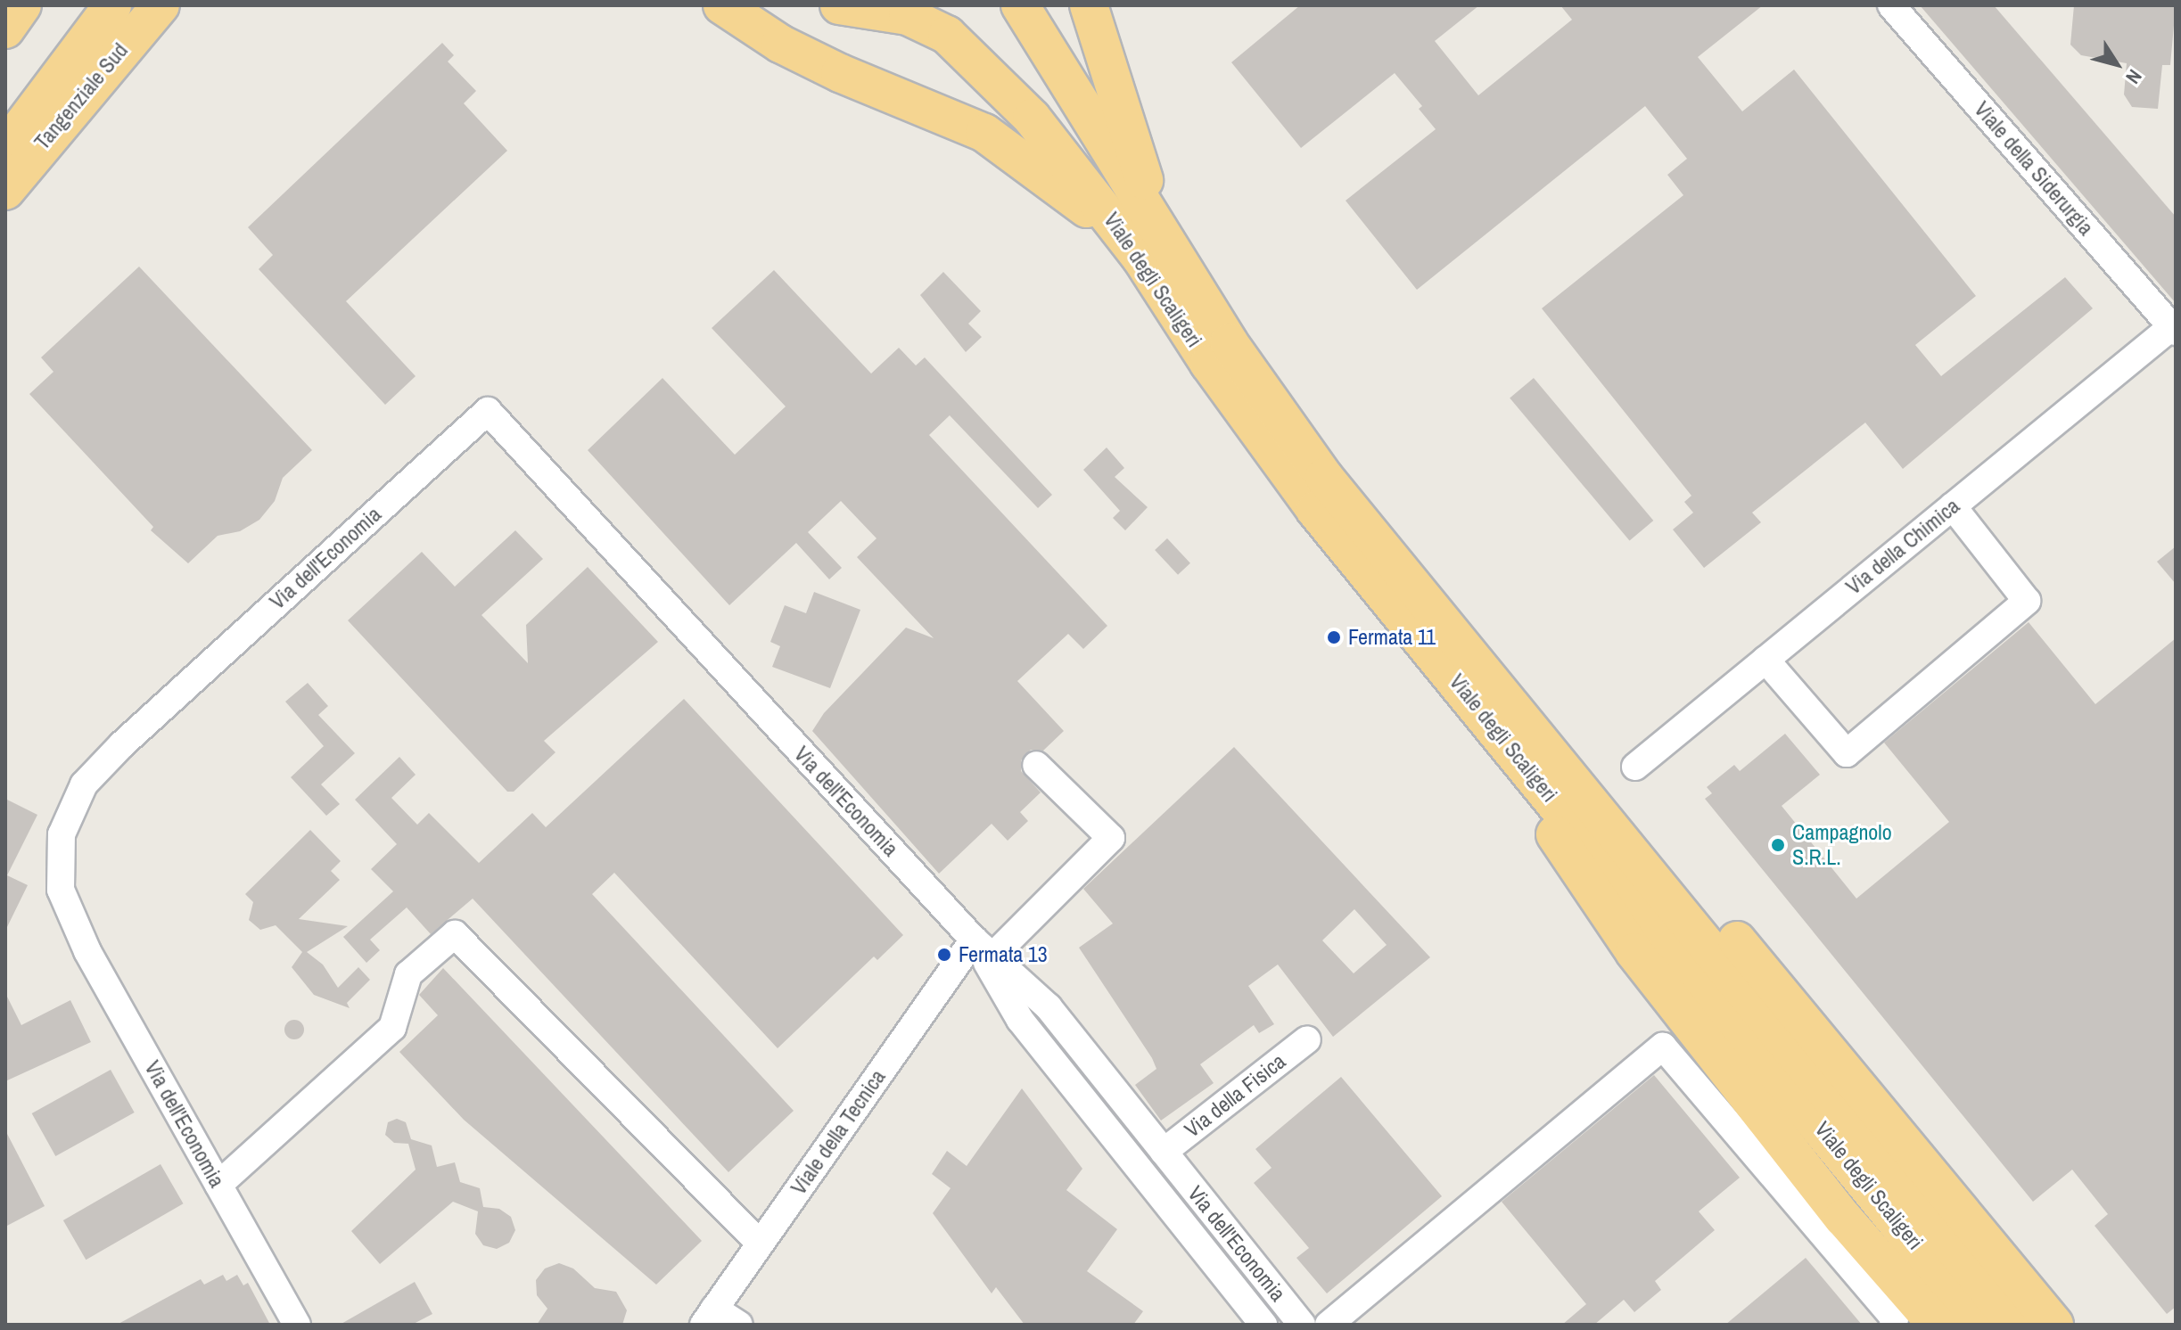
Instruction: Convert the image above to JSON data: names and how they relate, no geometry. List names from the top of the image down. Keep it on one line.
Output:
{"streets":{"highway":["Tangenziale Sud","Viale degli Scaligeri"],"street":["Viale della Siderurgia","Via della Chimica","Via dell'Economia","Via della Fisica","Viale della Tecnica"]},"crossings":[["Viale della Siderurgia","Via della Chimica"],["Via dell'Economia","Via della Fisica"],["Via dell'Economia","Viale della Tecnica"]],"places":["Fermata 11","Campagnolo S.R.L.","Fermata 13"],"north":"bottom right"}
